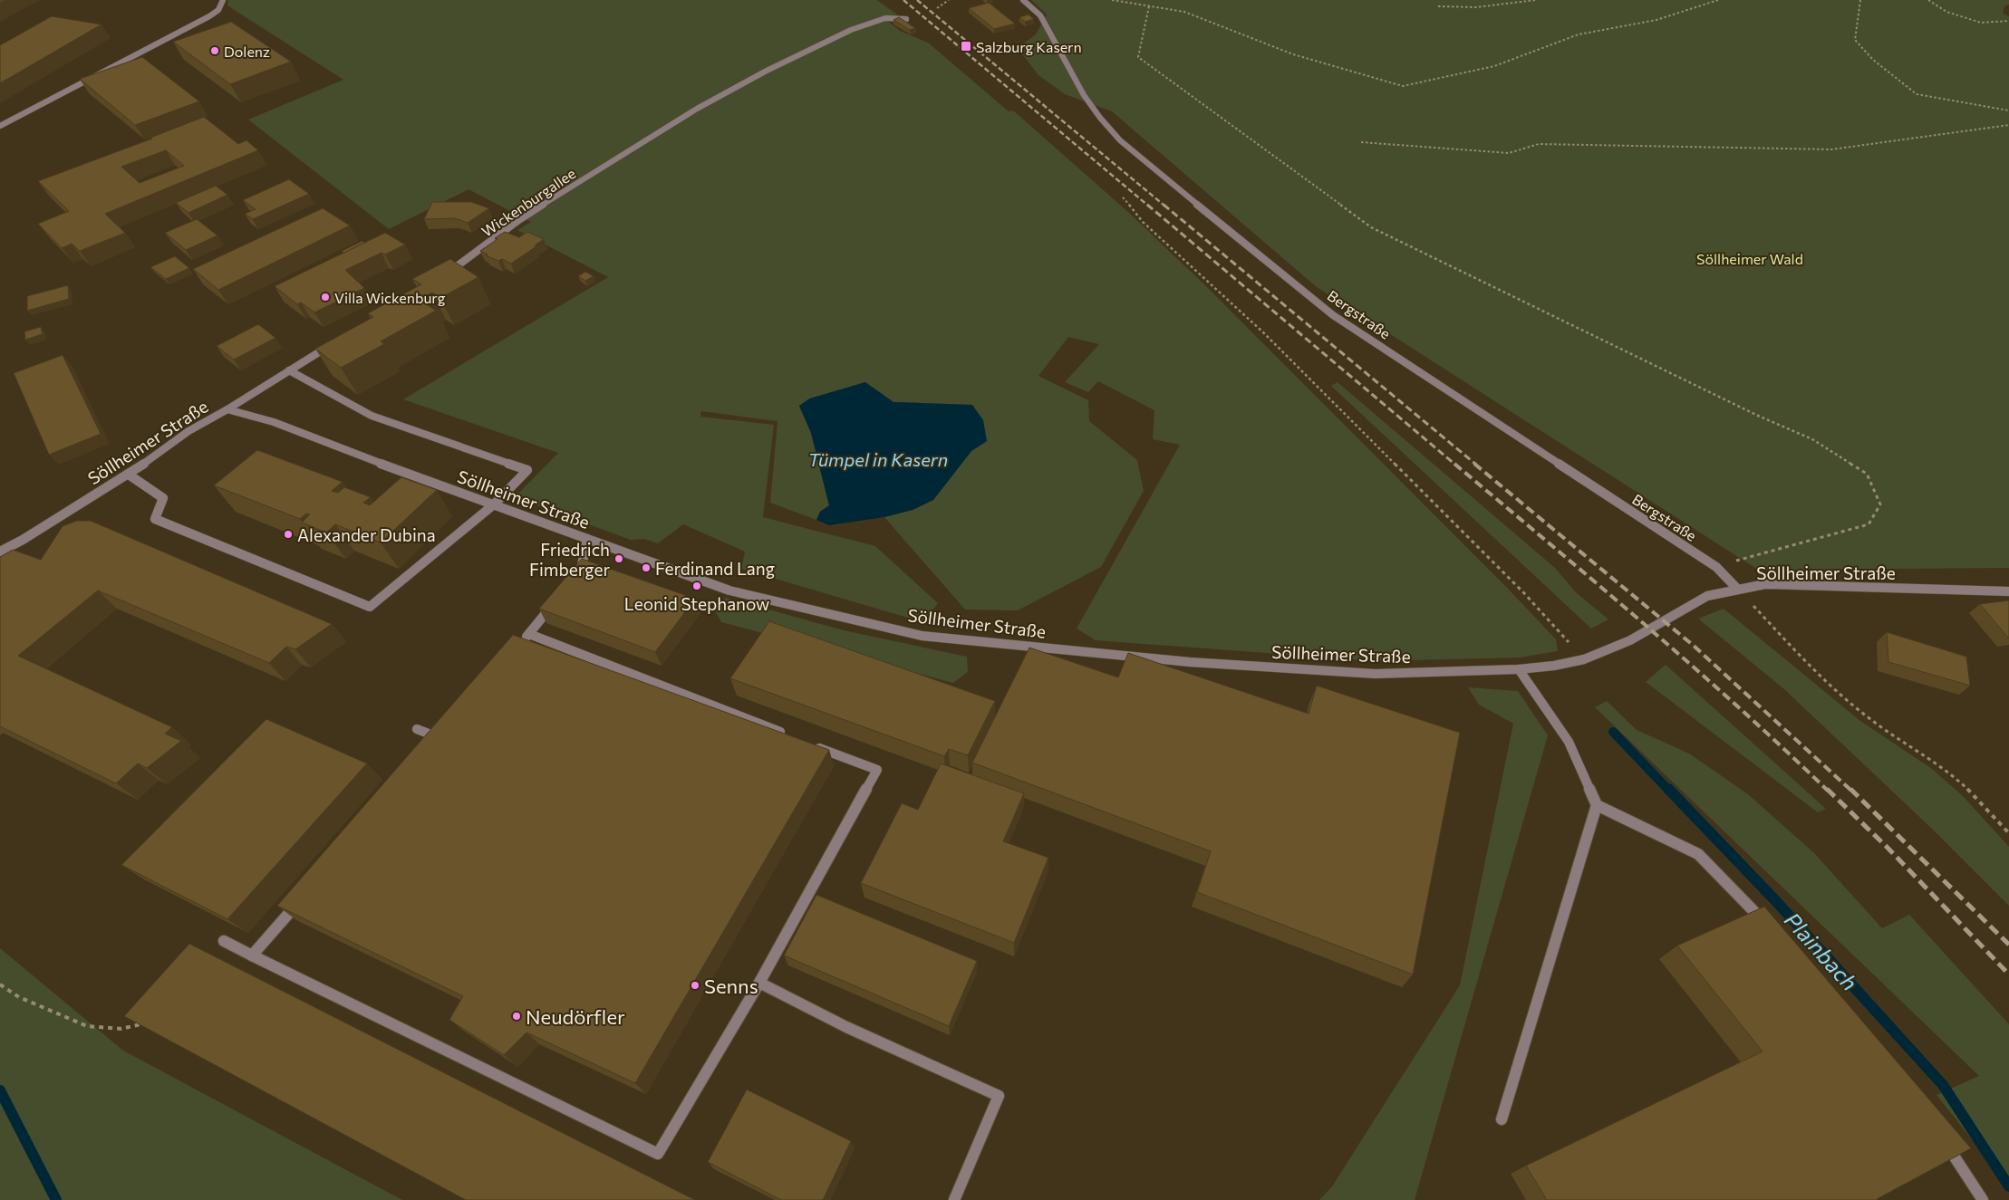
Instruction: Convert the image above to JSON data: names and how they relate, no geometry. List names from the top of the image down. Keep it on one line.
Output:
{"streets":{"street":["Wickenburgallee","Bergstraße","Söllheimer Straße"]},"crossings":[["Bergstraße","Söllheimer Straße"]],"water":["Tümpel in Kasern","Plainbach"],"parks":["Söllheimer Wald"],"places":{"transit":["Salzburg Kasern"],"other":["Dolenz","Villa Wickenburg","Alexander Dubina","Friedrich Fimberger","Ferdinand Lang","Leonid Stephanow","Senns","Neudörfler"]}}
